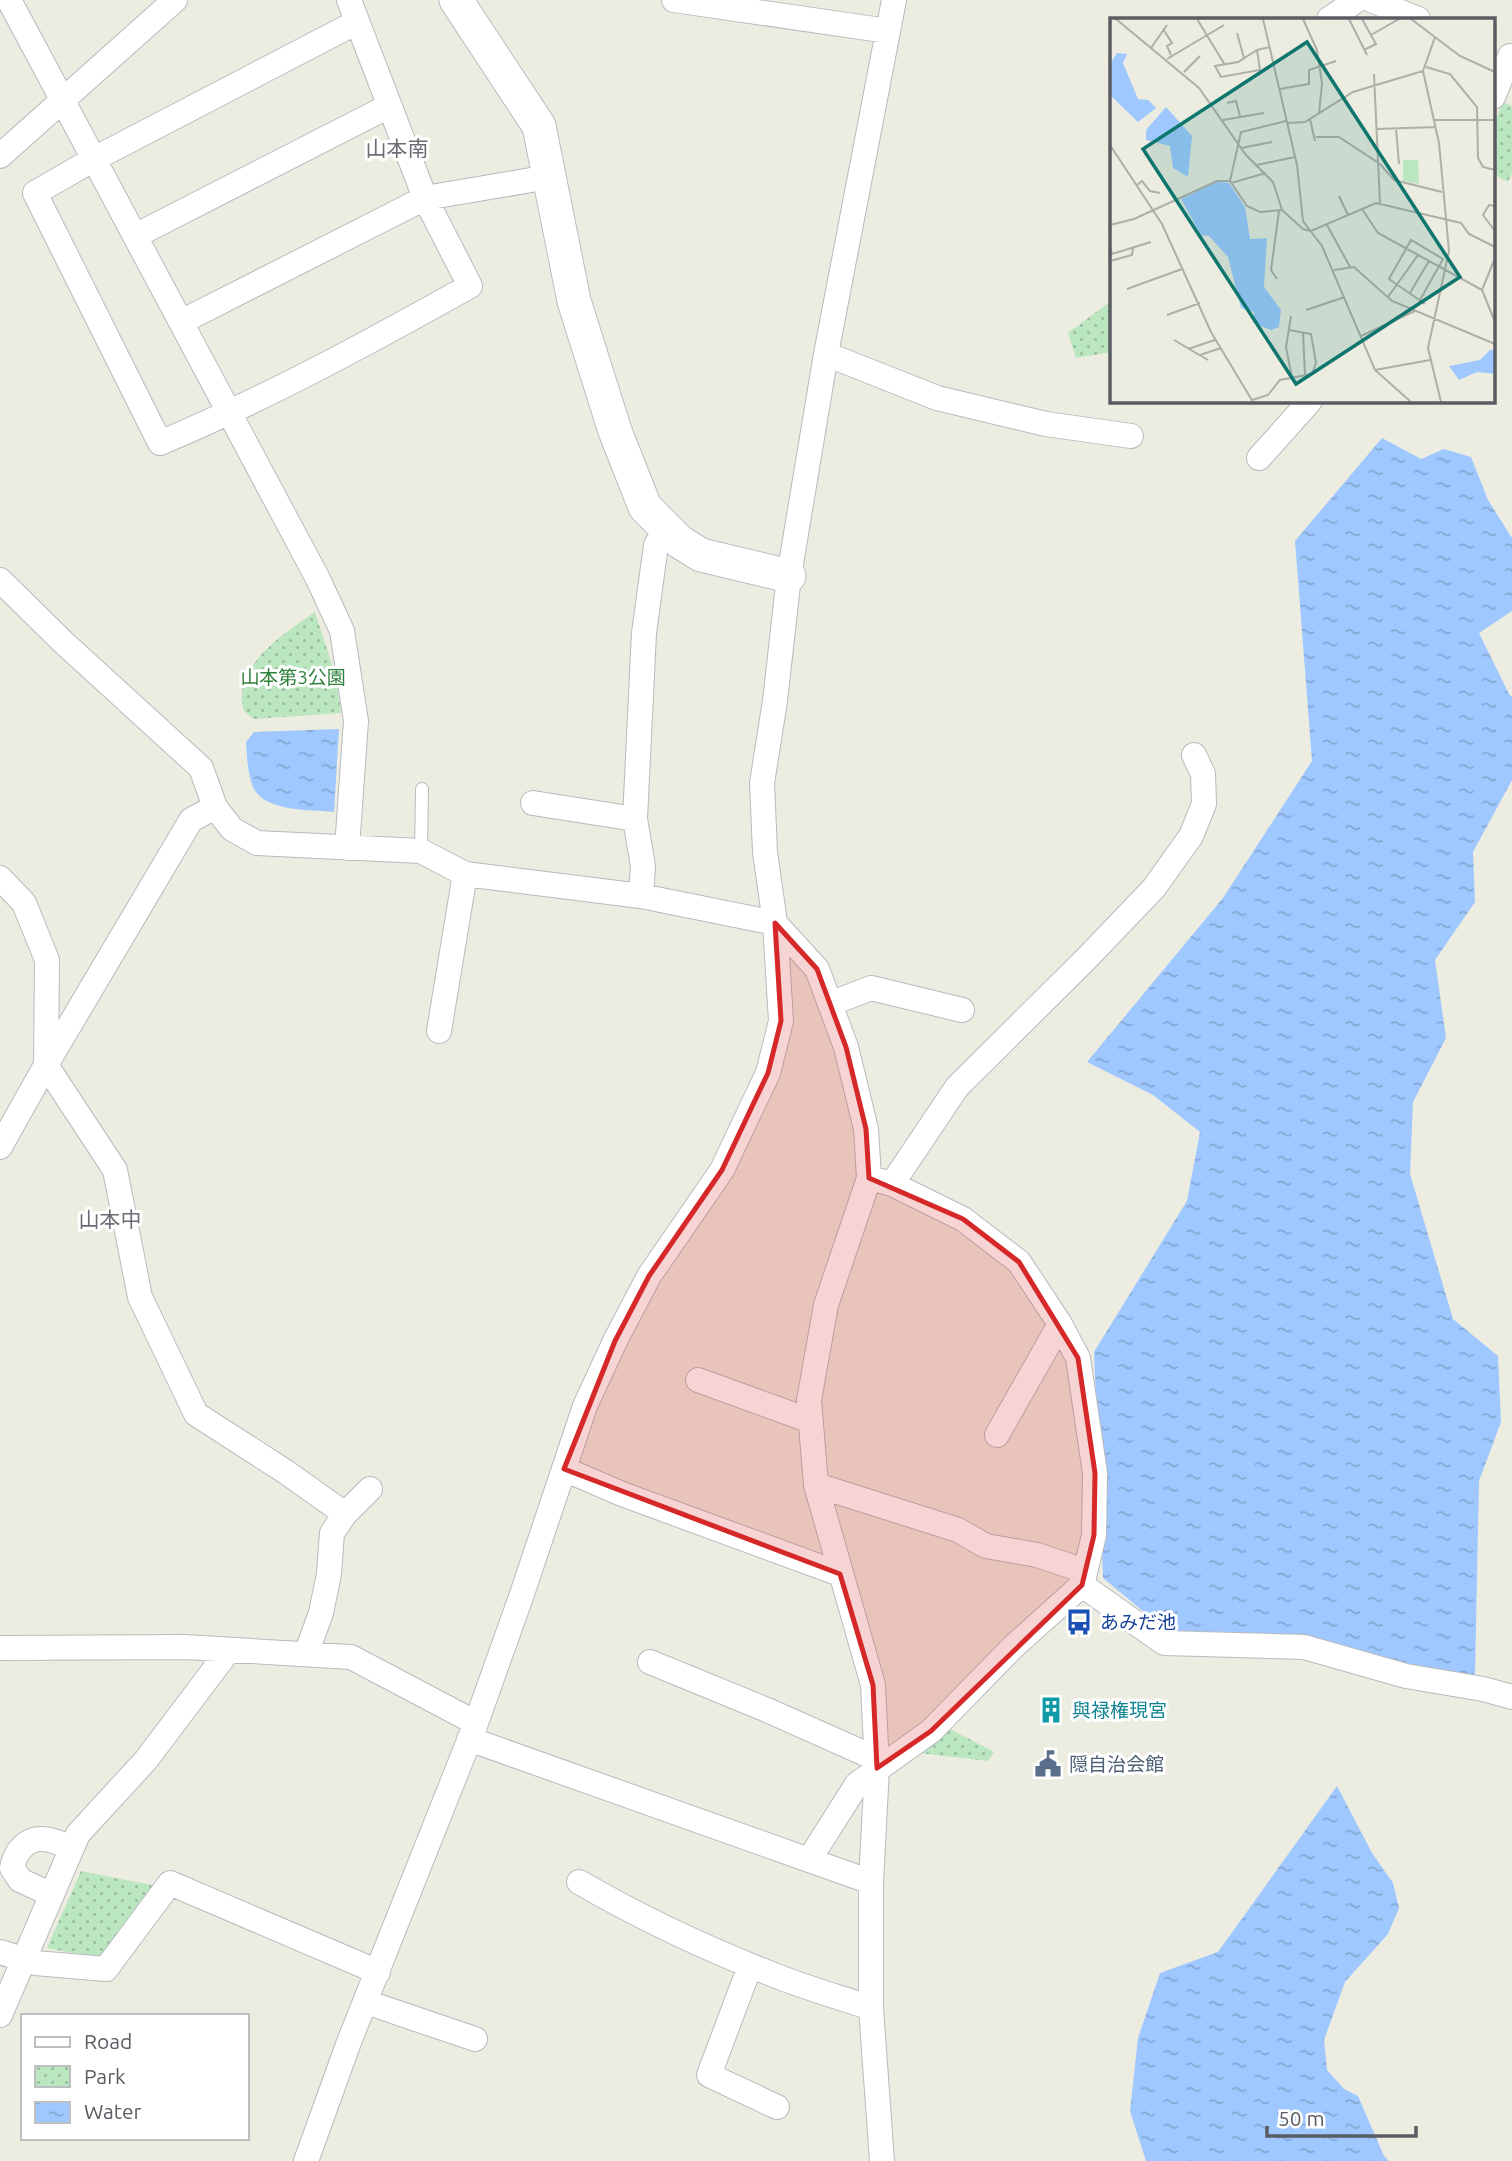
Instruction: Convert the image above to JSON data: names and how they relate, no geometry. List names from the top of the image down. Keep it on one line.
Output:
{"districts":["山本南","山本中"],"parks":["山本第3公園"],"places":{"bus stop":["あみだ池"],"building":["與禄権現宮"],"public building":["隠自治会館"]},"legend":["Road","Park","Water"],"scale_bar":"50 m"}
